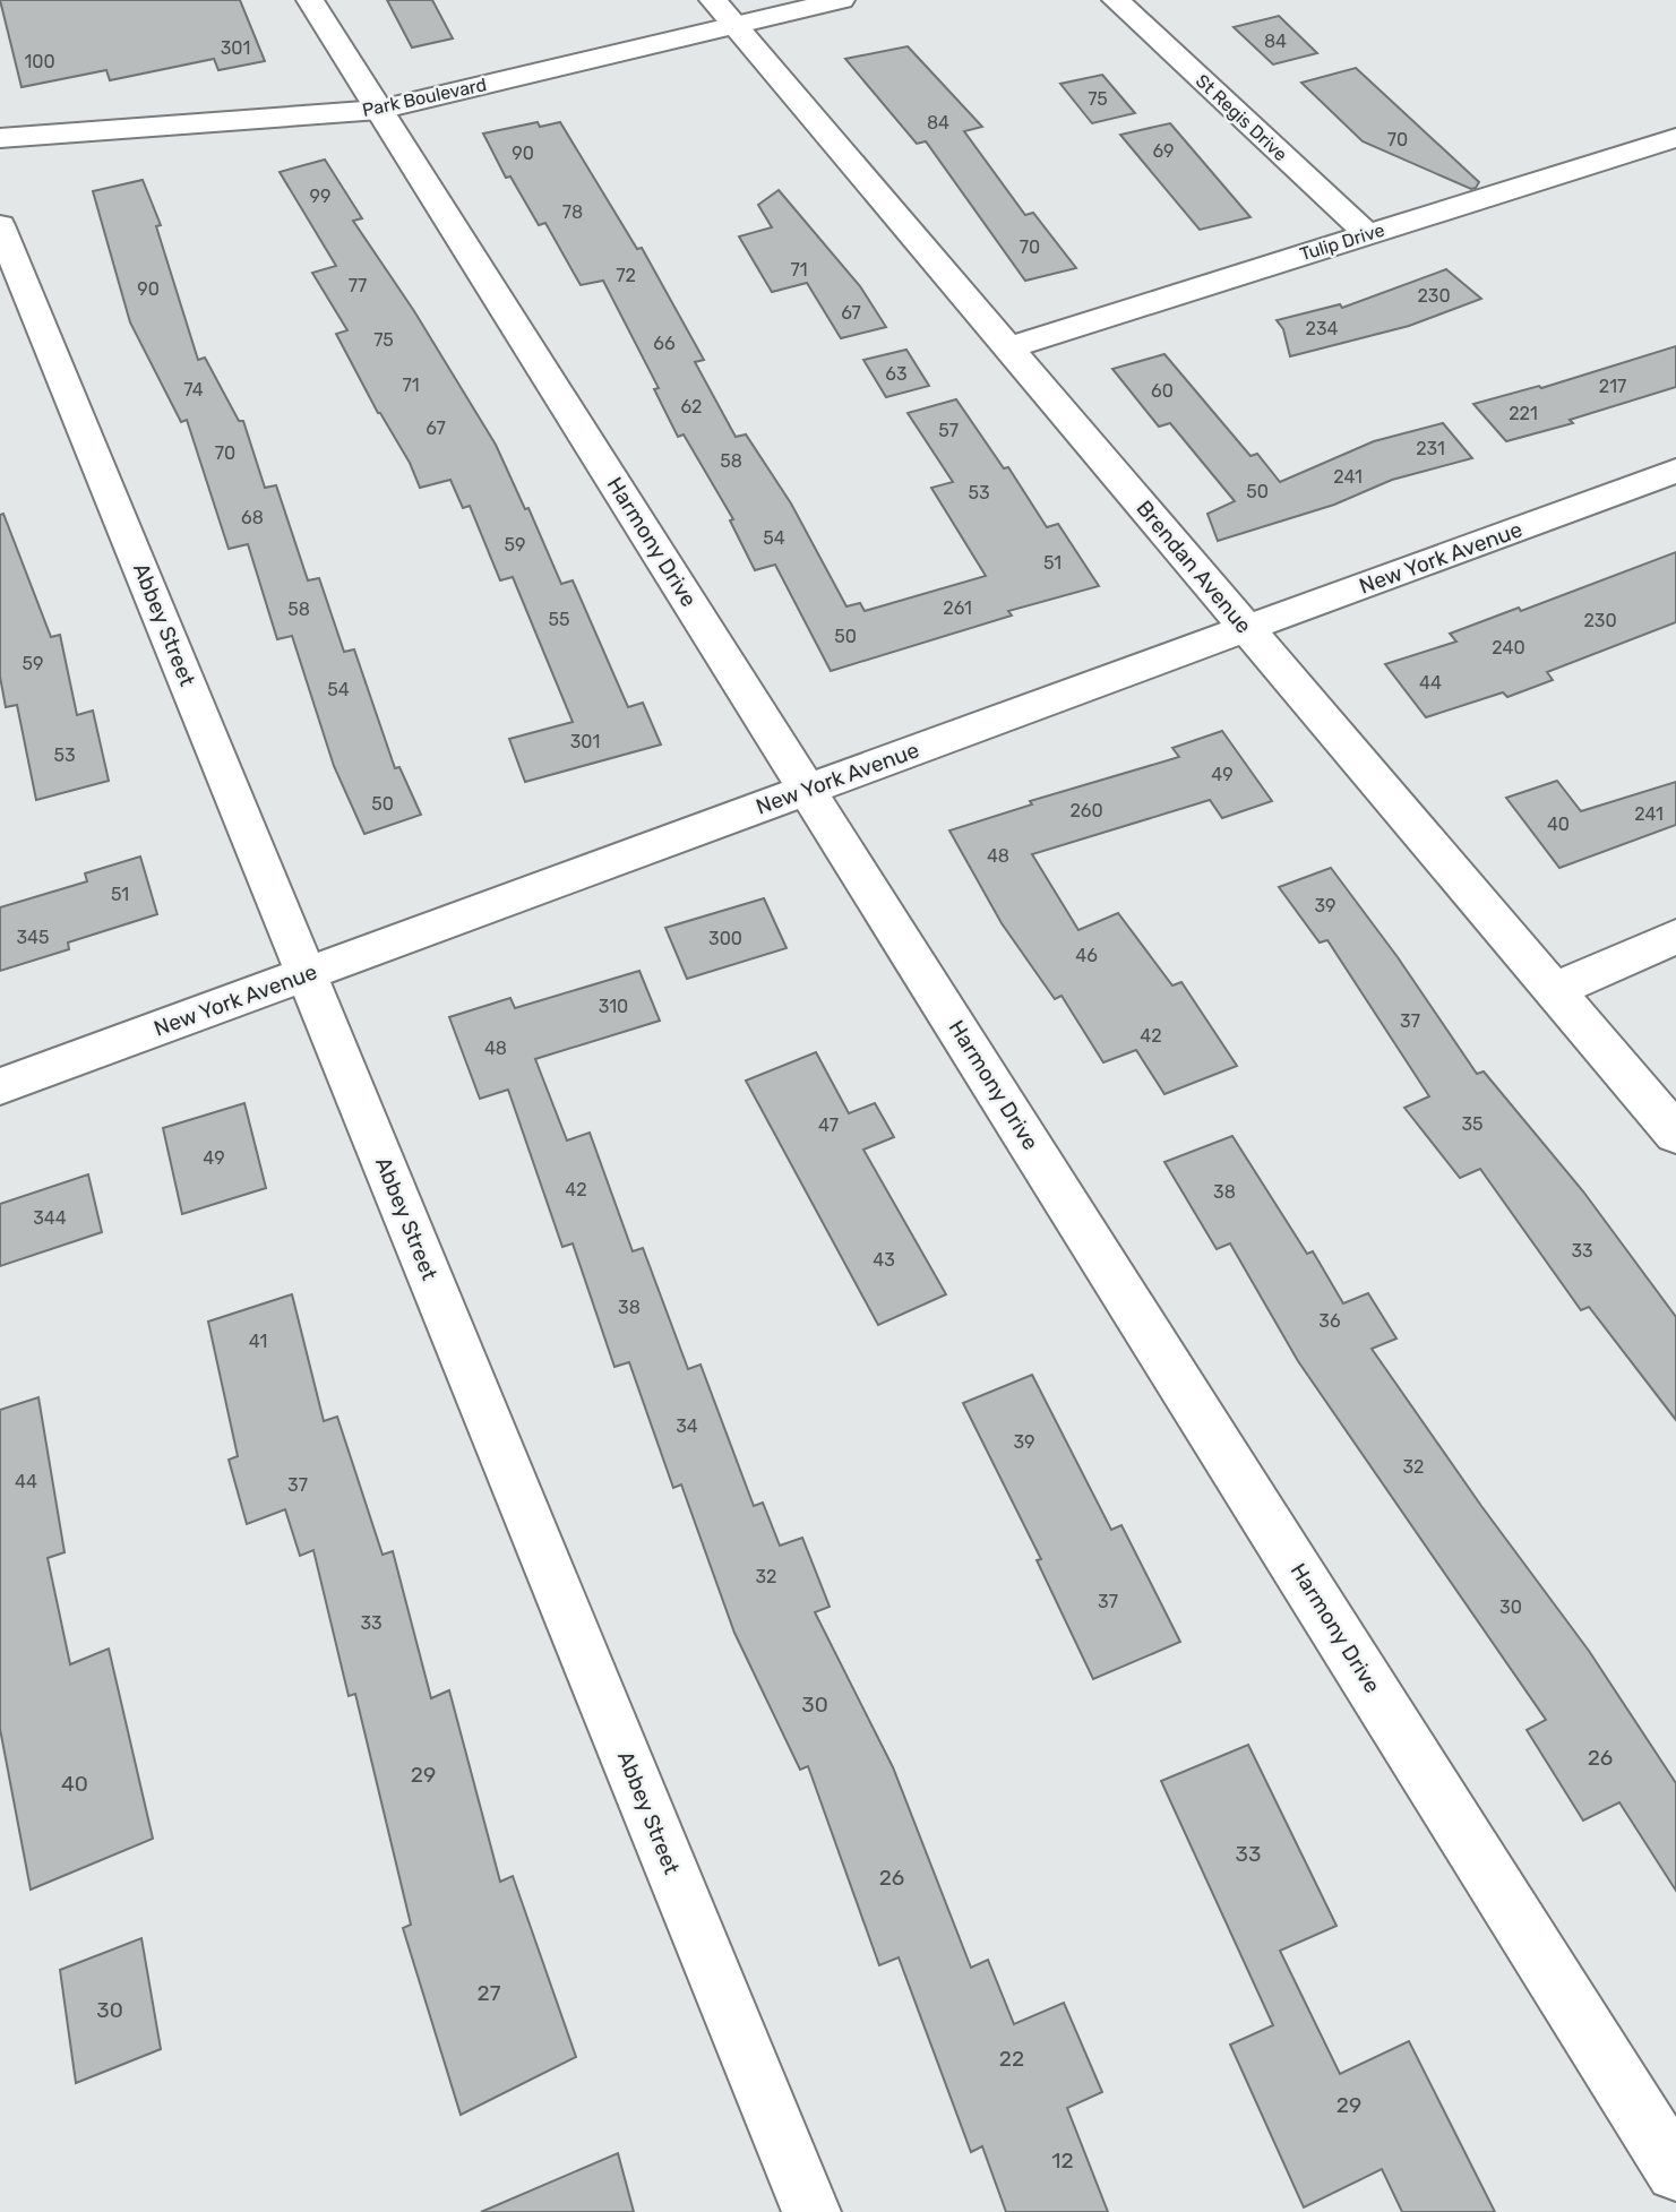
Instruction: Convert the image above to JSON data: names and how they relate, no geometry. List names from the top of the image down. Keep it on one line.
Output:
{"streets":{"street":["Park Boulevard","St Regis Drive","Tulip Drive","Harmony Drive","New York Avenue","Brendan Avenue","Abbey Street"]},"crossings":[["Park Boulevard","Harmony Drive"],["Park Boulevard","Brendan Avenue"],["St Regis Drive","Tulip Drive"],["Tulip Drive","Brendan Avenue"],["Harmony Drive","New York Avenue"],["New York Avenue","Brendan Avenue"],["New York Avenue","Abbey Street"]],"house_numbers":["84","301","100","75","84","70","69","90","99","78","70","71","72","77","90","230","67","234","75","66","63","71","217","74","60","62","221","67","57","231","70","58","241","50","53","68","54","59","51","261","58","55","230","50","240","59","44","54","301","53","49","50","260","241","40","48","51","39","345","300","46","310","37","42","48","35","47","49","42","38","344","33","43","38","36","41","34","39","32","44","37","32","37","30","33","30","26","29","40","33","26","27","30","22","29","12"]}
